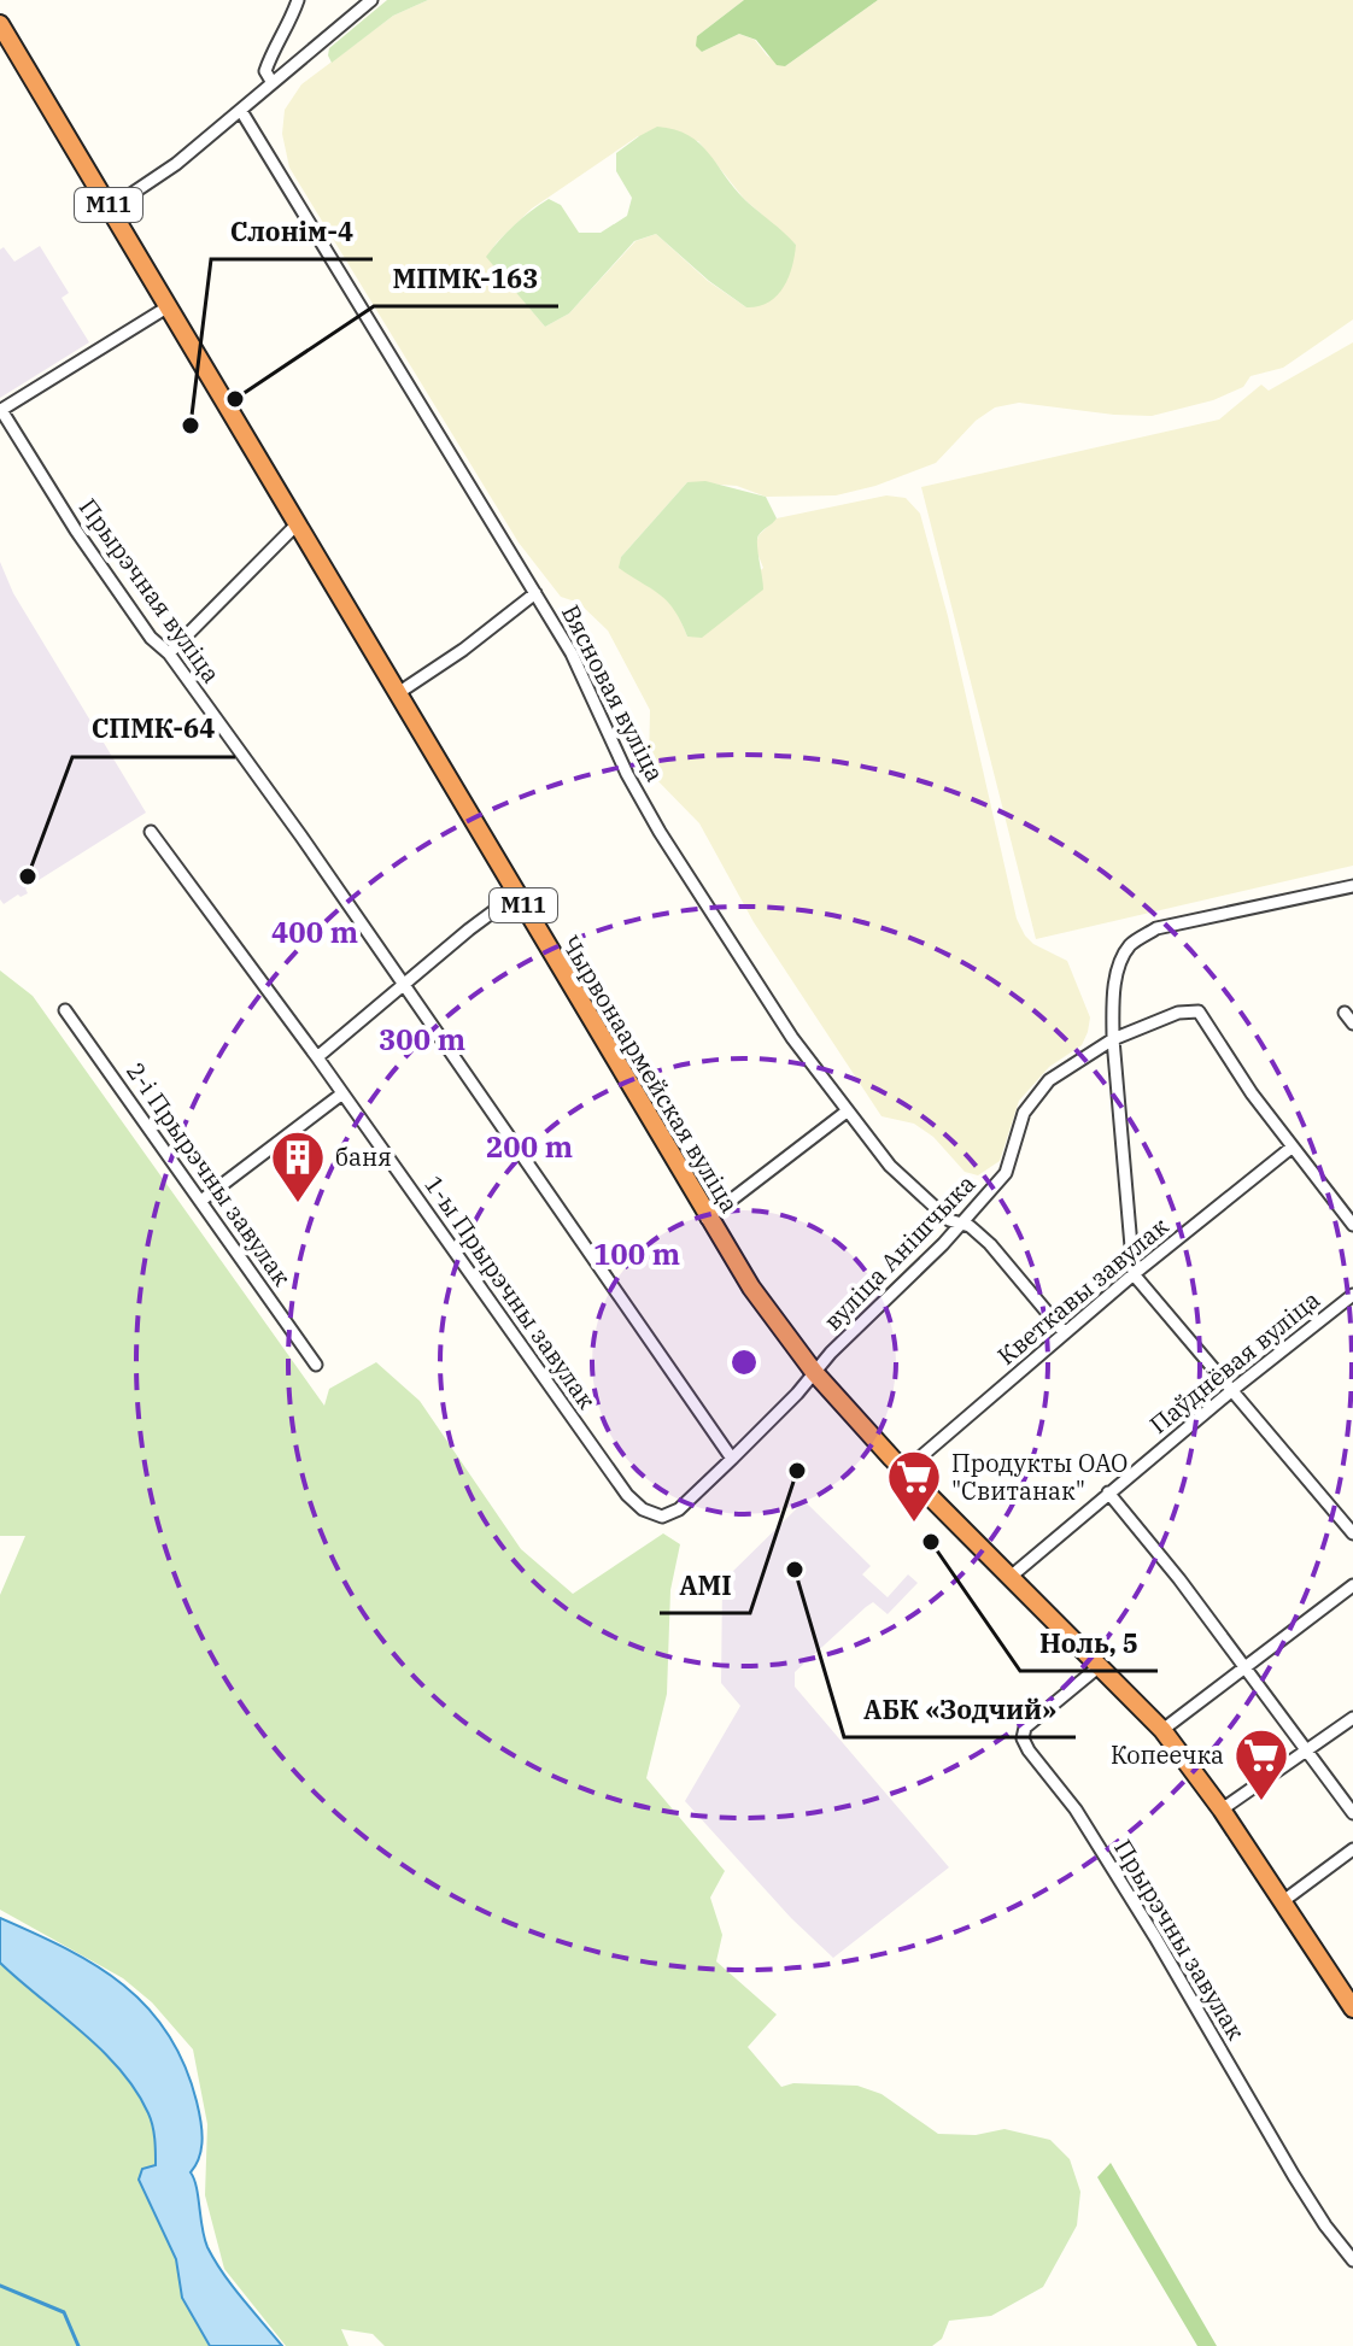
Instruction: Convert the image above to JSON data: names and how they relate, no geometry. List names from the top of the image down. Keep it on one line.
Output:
{"streets":{"highway":["М11","Чырвонаармейская вуліца"],"street":["Прырэчная вуліца","Вясновая вуліца","2-і Прырэчны завулак","вуліца Анішчыка","Кветкавы завулак","1-ы Прырэчны завулак","Паўднёвая вуліца","Прырэчны завулак"]},"crossings":[["Прырэчная вуліца","вуліца Анішчыка"],["Вясновая вуліца","вуліца Анішчыка"],["Вясновая вуліца","Кветкавы завулак"],["Чырвонаармейская вуліца","вуліца Анішчыка"],["Чырвонаармейская вуліца","Кветкавы завулак"],["Чырвонаармейская вуліца","Паўднёвая вуліца"],["Чырвонаармейская вуліца","Прырэчны завулак"],["вуліца Анішчыка","Кветкавы завулак"],["вуліца Анішчыка","1-ы Прырэчны завулак"]],"places":{"other":["МПМК-163","Слонім-4","СПМК-64","AMI","Ноль, 5","АБК «Зодчий»"],"building":["баня"],"supermarket":["Продукты ОАО \"Свитанак\"","Копеечка"]},"rings":["400 m","300 m","200 m","100 m"]}
